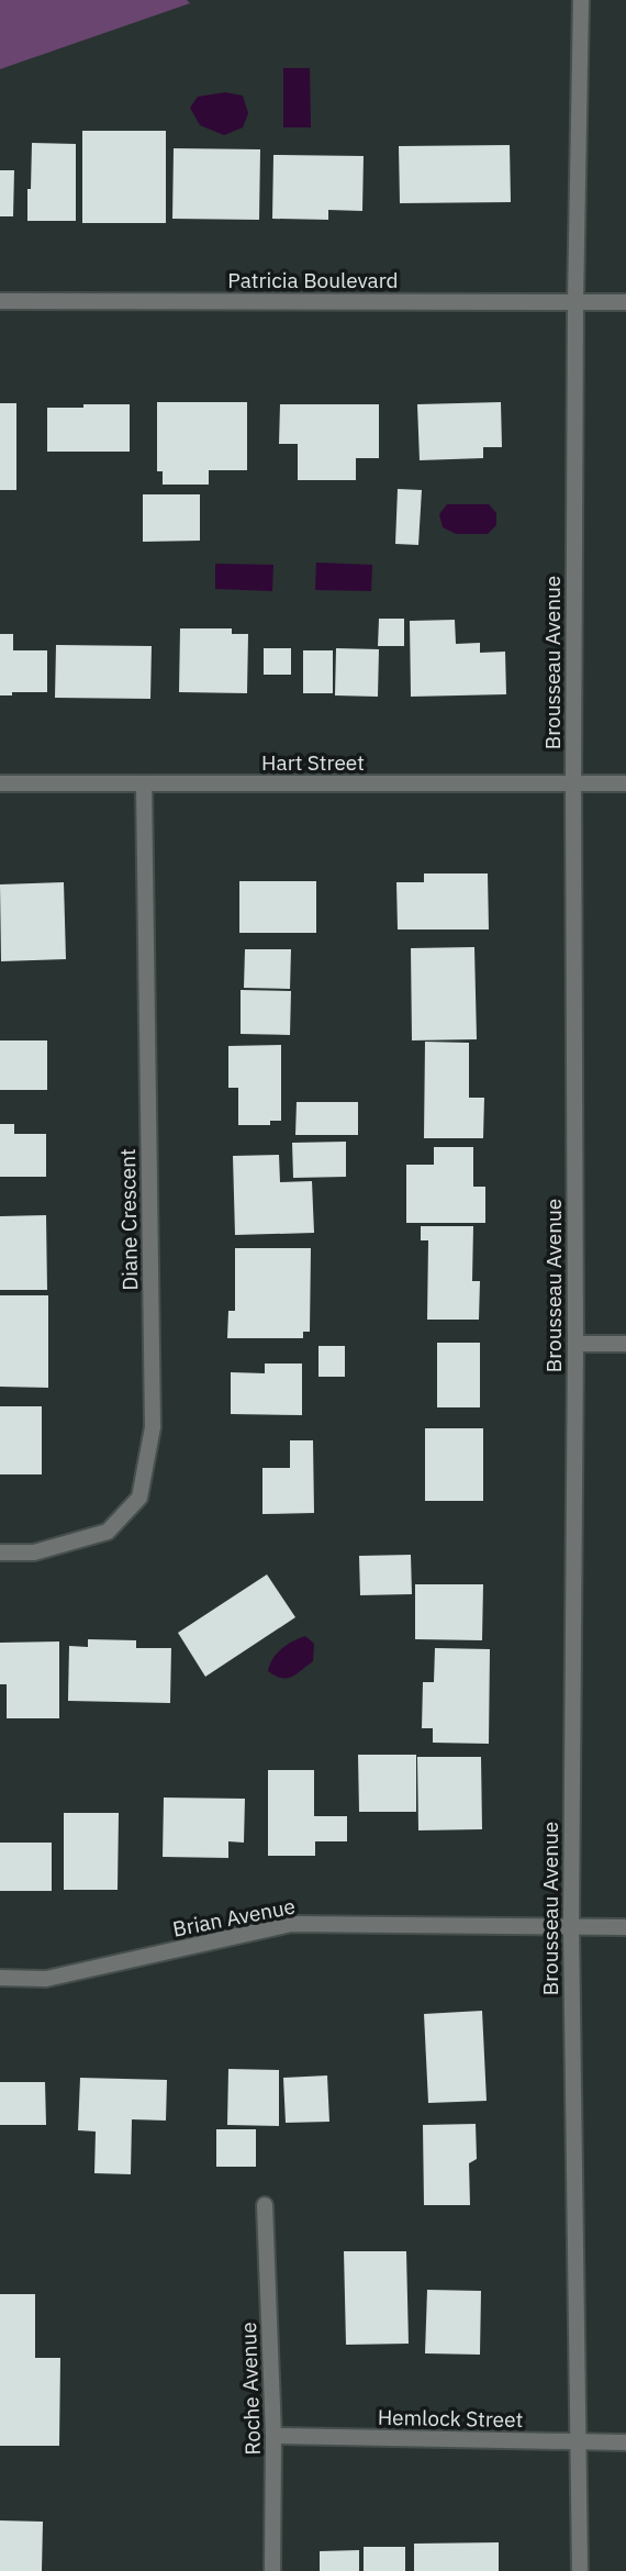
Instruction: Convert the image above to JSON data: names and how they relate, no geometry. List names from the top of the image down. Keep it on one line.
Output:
{"streets":{"street":["Patricia Boulevard","Brousseau Avenue","Hart Street","Diane Crescent","Brian Avenue","Roche Avenue","Hemlock Street"]},"crossings":[["Patricia Boulevard","Brousseau Avenue"],["Brousseau Avenue","Hart Street"],["Brousseau Avenue","Brian Avenue"],["Brousseau Avenue","Hemlock Street"],["Hart Street","Diane Crescent"],["Roche Avenue","Hemlock Street"]]}
